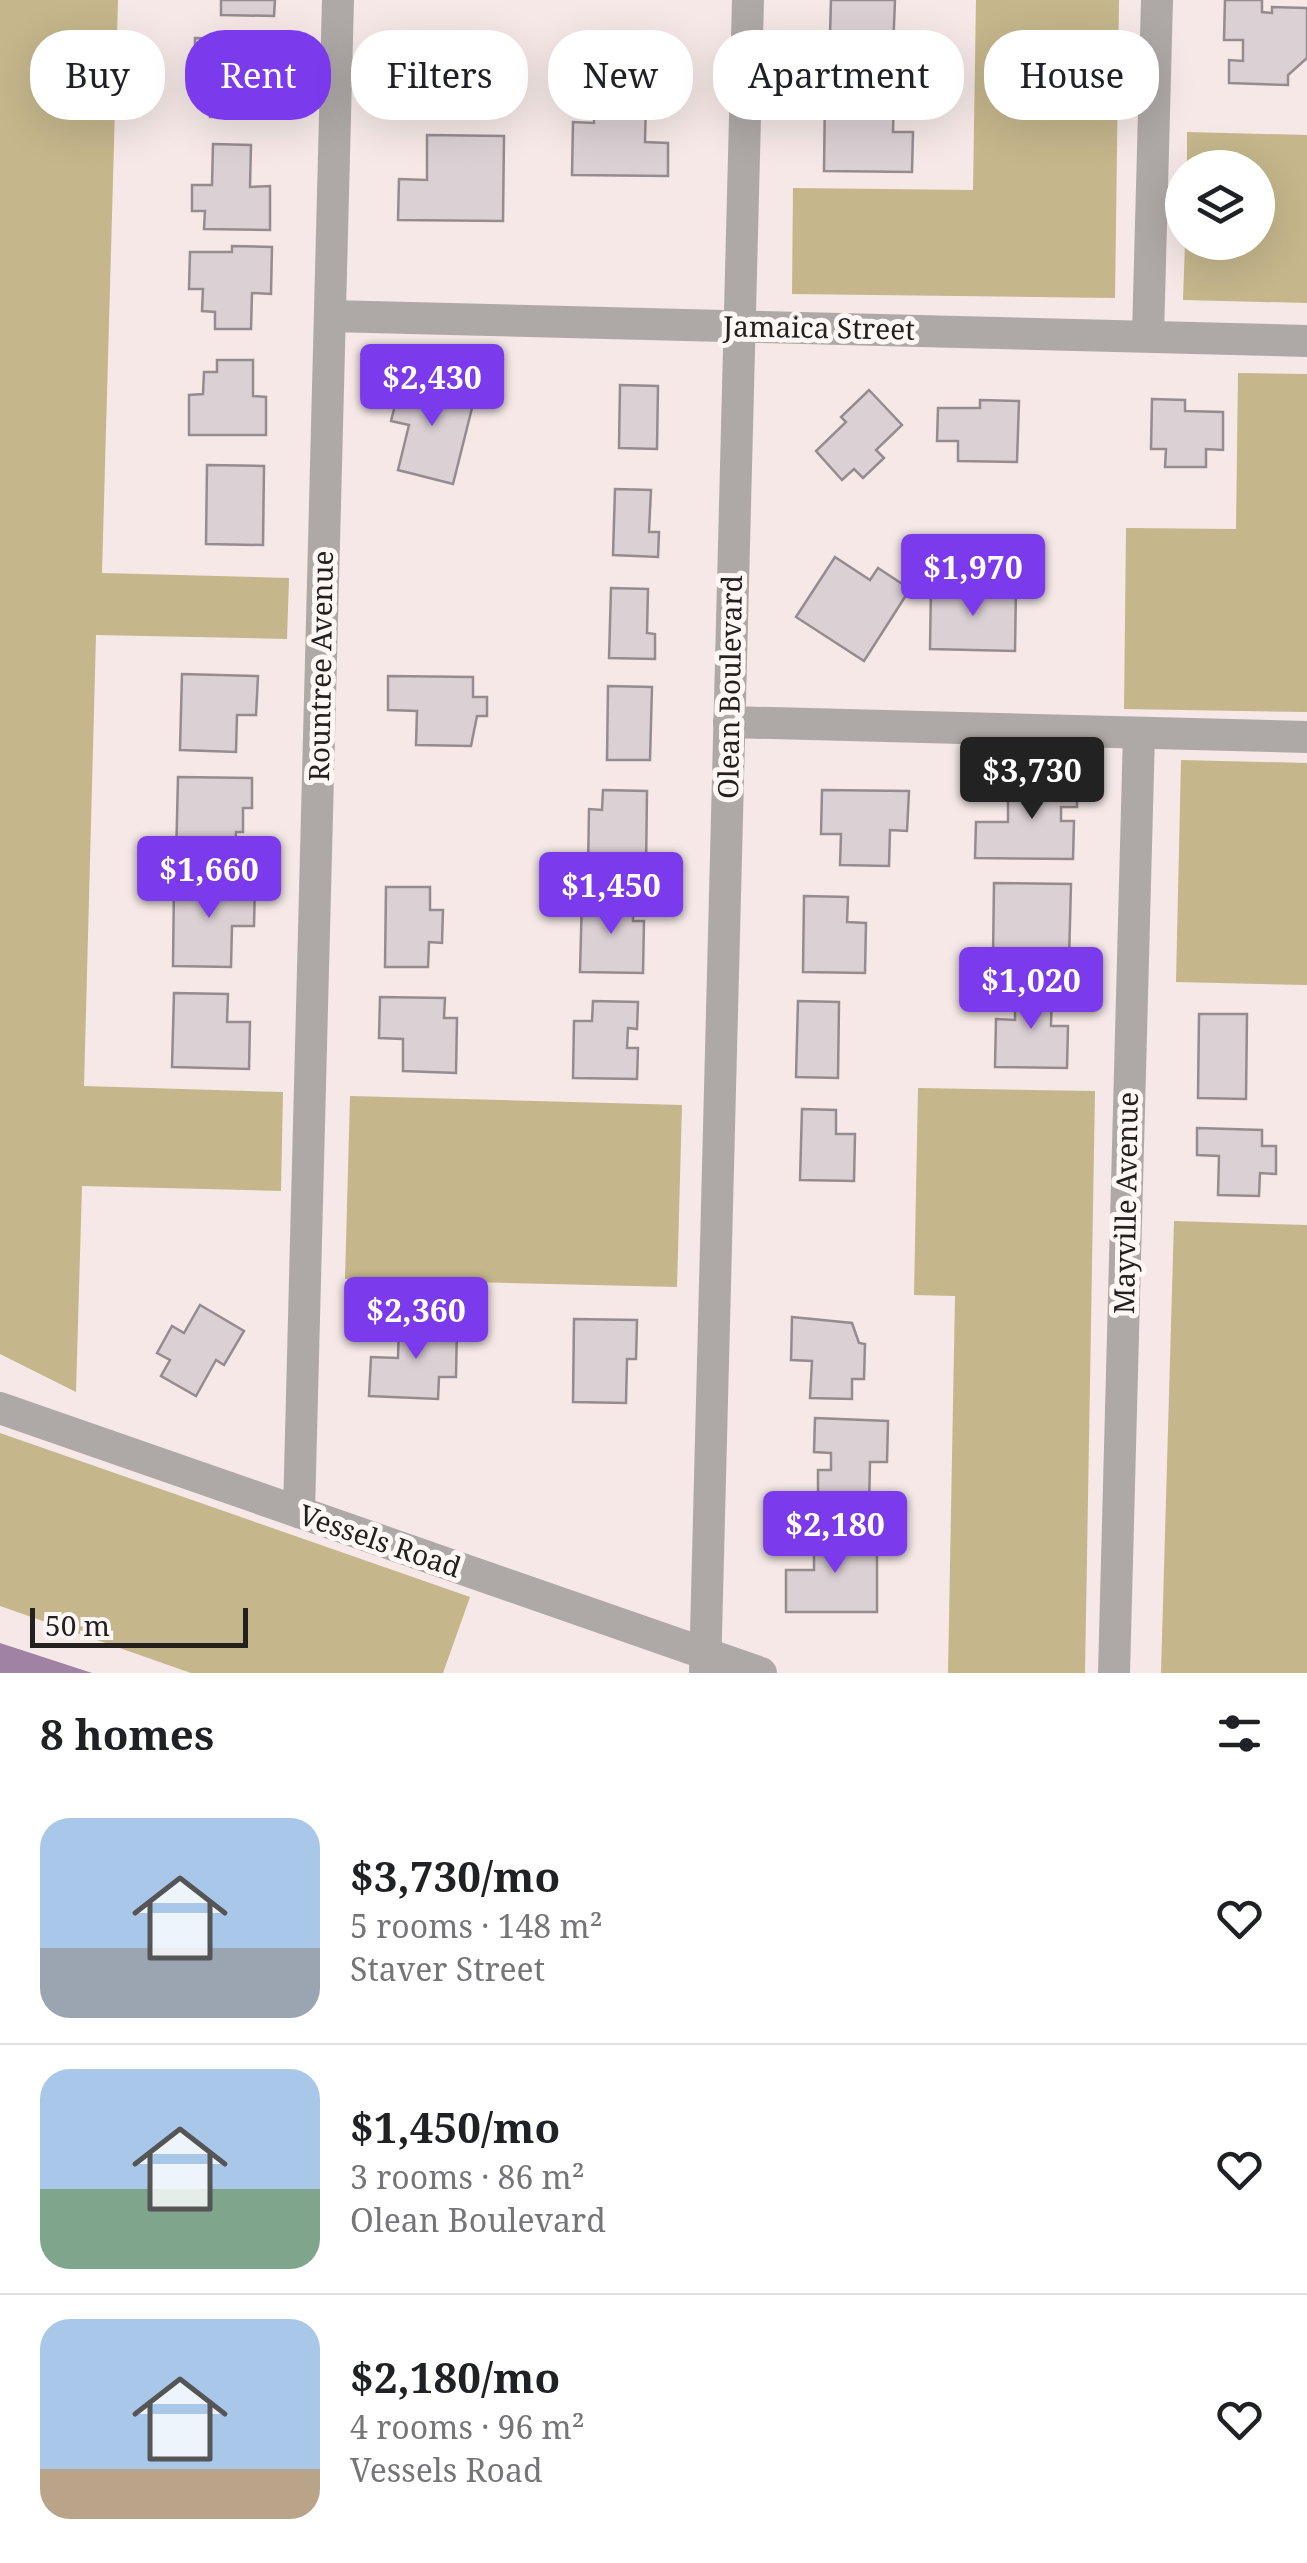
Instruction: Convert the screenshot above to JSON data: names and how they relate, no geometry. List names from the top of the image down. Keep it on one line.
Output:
{"streets":{"street":["Jamaica Street","Rountree Avenue","Olean Boulevard","Mayville Avenue","Vessels Road"]},"crossings":[["Jamaica Street","Rountree Avenue"],["Jamaica Street","Olean Boulevard"],["Rountree Avenue","Vessels Road"],["Olean Boulevard","Vessels Road"]],"scale_bar":"50 m","page":{"chip":["Buy","Rent","Filters","New","Apartment","House"],"price":["$2,430","$1,970","$3,730","$1,660","$1,450","$1,020","$2,360","$2,180"],"scale":"50 m","heading":"8 homes","list":[{"name":"$3,730/mo","note":"5 rooms · 148 m² · Staver Street"},{"name":"$1,450/mo","note":"3 rooms · 86 m² · Olean Boulevard"},{"name":"$2,180/mo","note":"4 rooms · 96 m² · Vessels Road"}]}}
